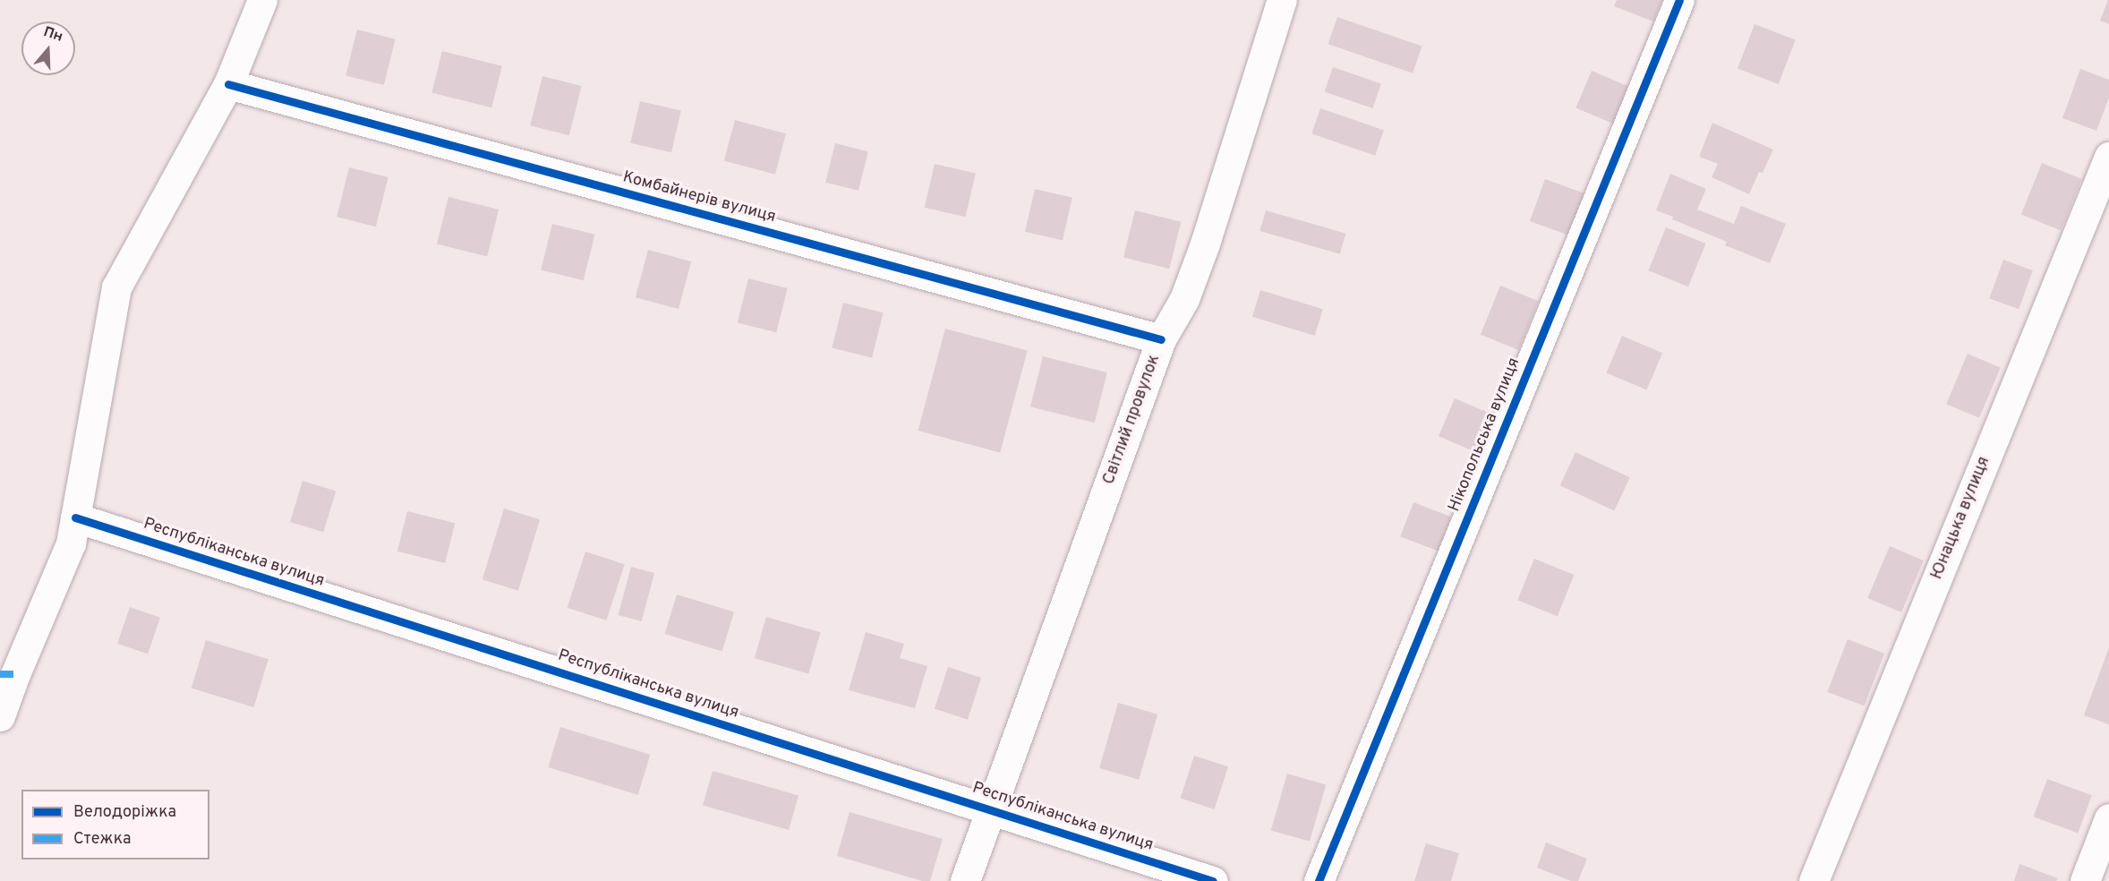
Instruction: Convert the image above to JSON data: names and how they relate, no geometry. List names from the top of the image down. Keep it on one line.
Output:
{"streets":{"street":["Комбайнерів вулиця","Світлий провулок","Нікопольська вулиця","Юнацька вулиця","Республіканська вулиця"]},"crossings":[["Комбайнерів вулиця","Світлий провулок"],["Світлий провулок","Республіканська вулиця"]],"legend":["Велодоріжка","Стежка"],"north":"top"}
